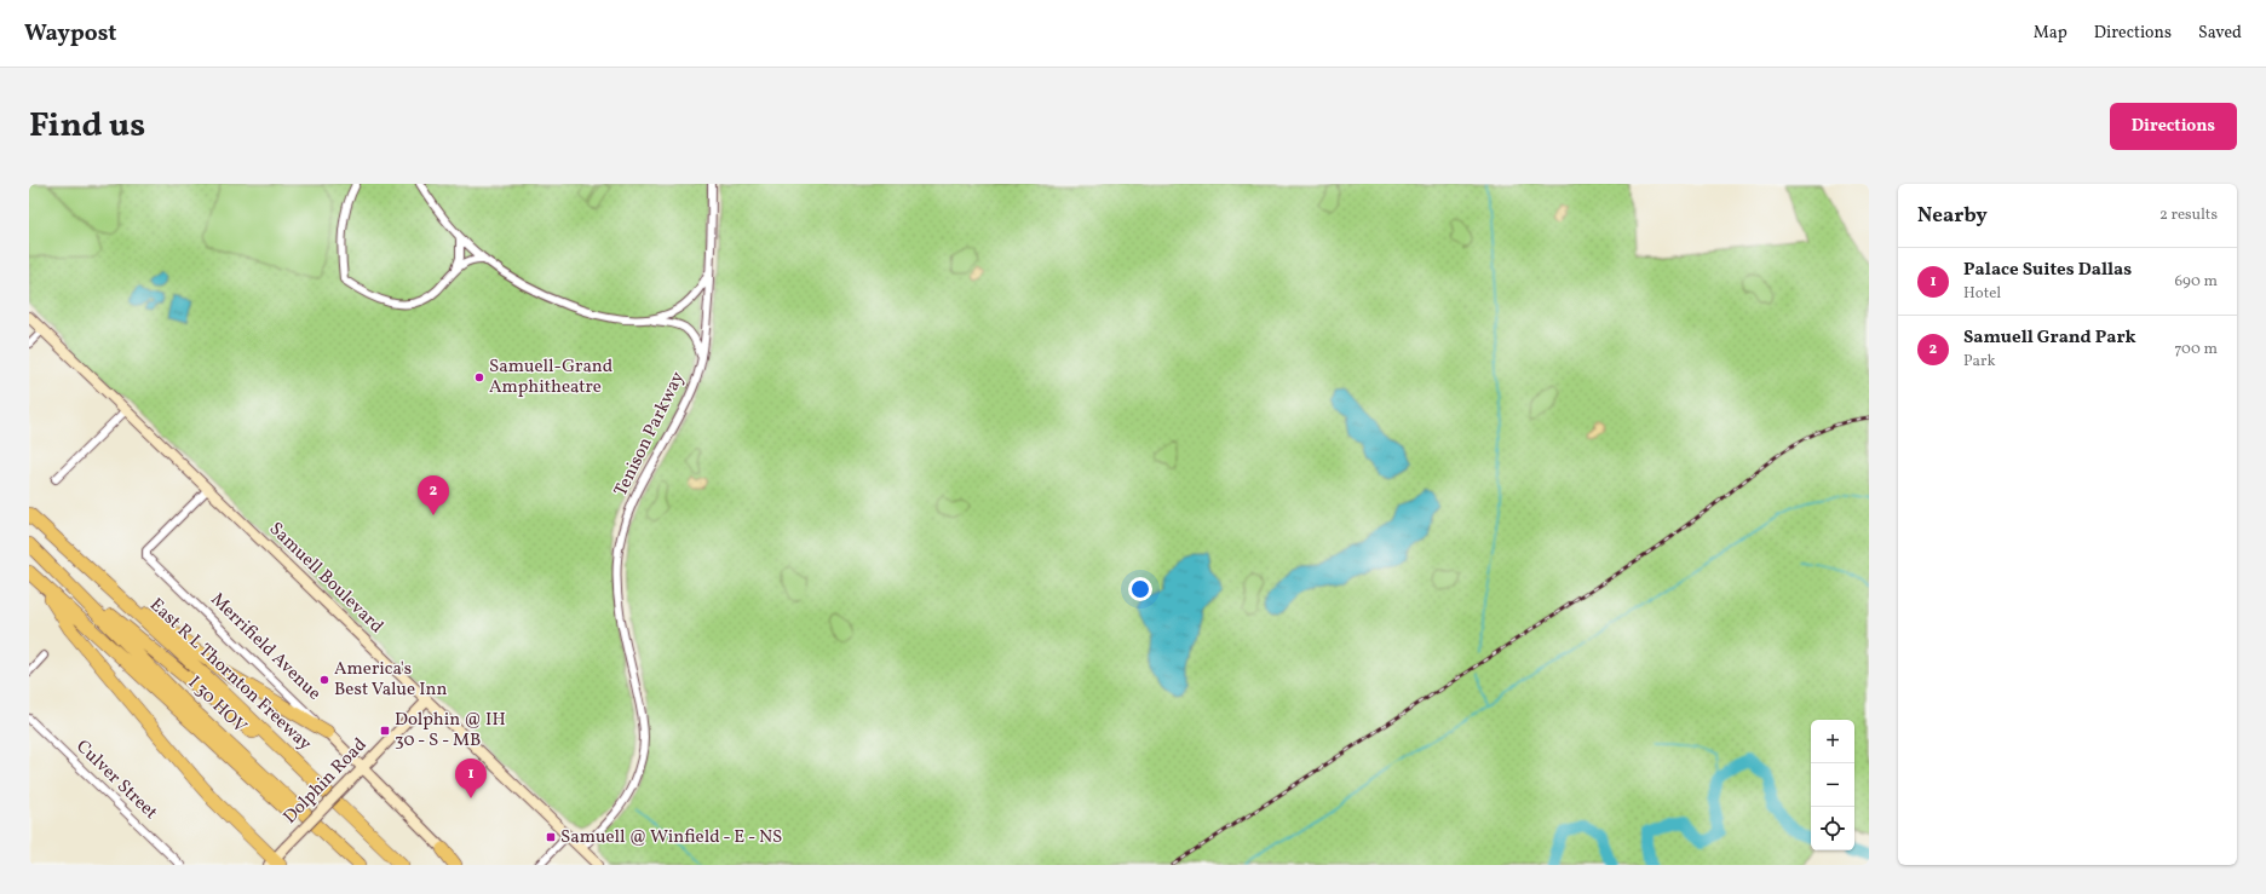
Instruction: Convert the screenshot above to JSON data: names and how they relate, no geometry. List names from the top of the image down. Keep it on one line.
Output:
{"streets":{"highway":["East R L Thornton Freeway","I 30 HOV"],"main road":["Samuell Boulevard","Merrifield Avenue","Dolphin Road"],"street":["Tenison Parkway","Culver Street"]},"crossings":[["Tenison Parkway","Samuell Boulevard"],["Samuell Boulevard","Merrifield Avenue"],["Samuell Boulevard","Dolphin Road"],["Merrifield Avenue","Dolphin Road"]],"places":{"other":["Samuell-Grand Amphitheatre","America's Best Value Inn"],"transit":["Dolphin @ IH 30 - S - MB","Samuell @ Winfield - E - NS"]},"page":{"header":"Waypost","nav":["Map","Directions","Saved"],"title":"Find us","buttons":"Directions","heading":["Nearby","2 results"],"list":[{"mark":"1","name":"Palace Suites Dallas","note":"Hotel","value":"690 m"},{"mark":"2","name":"Samuell Grand Park","note":"Park","value":"700 m"}],"pins":["2","1"],"map_buttons":["+","−"]}}
